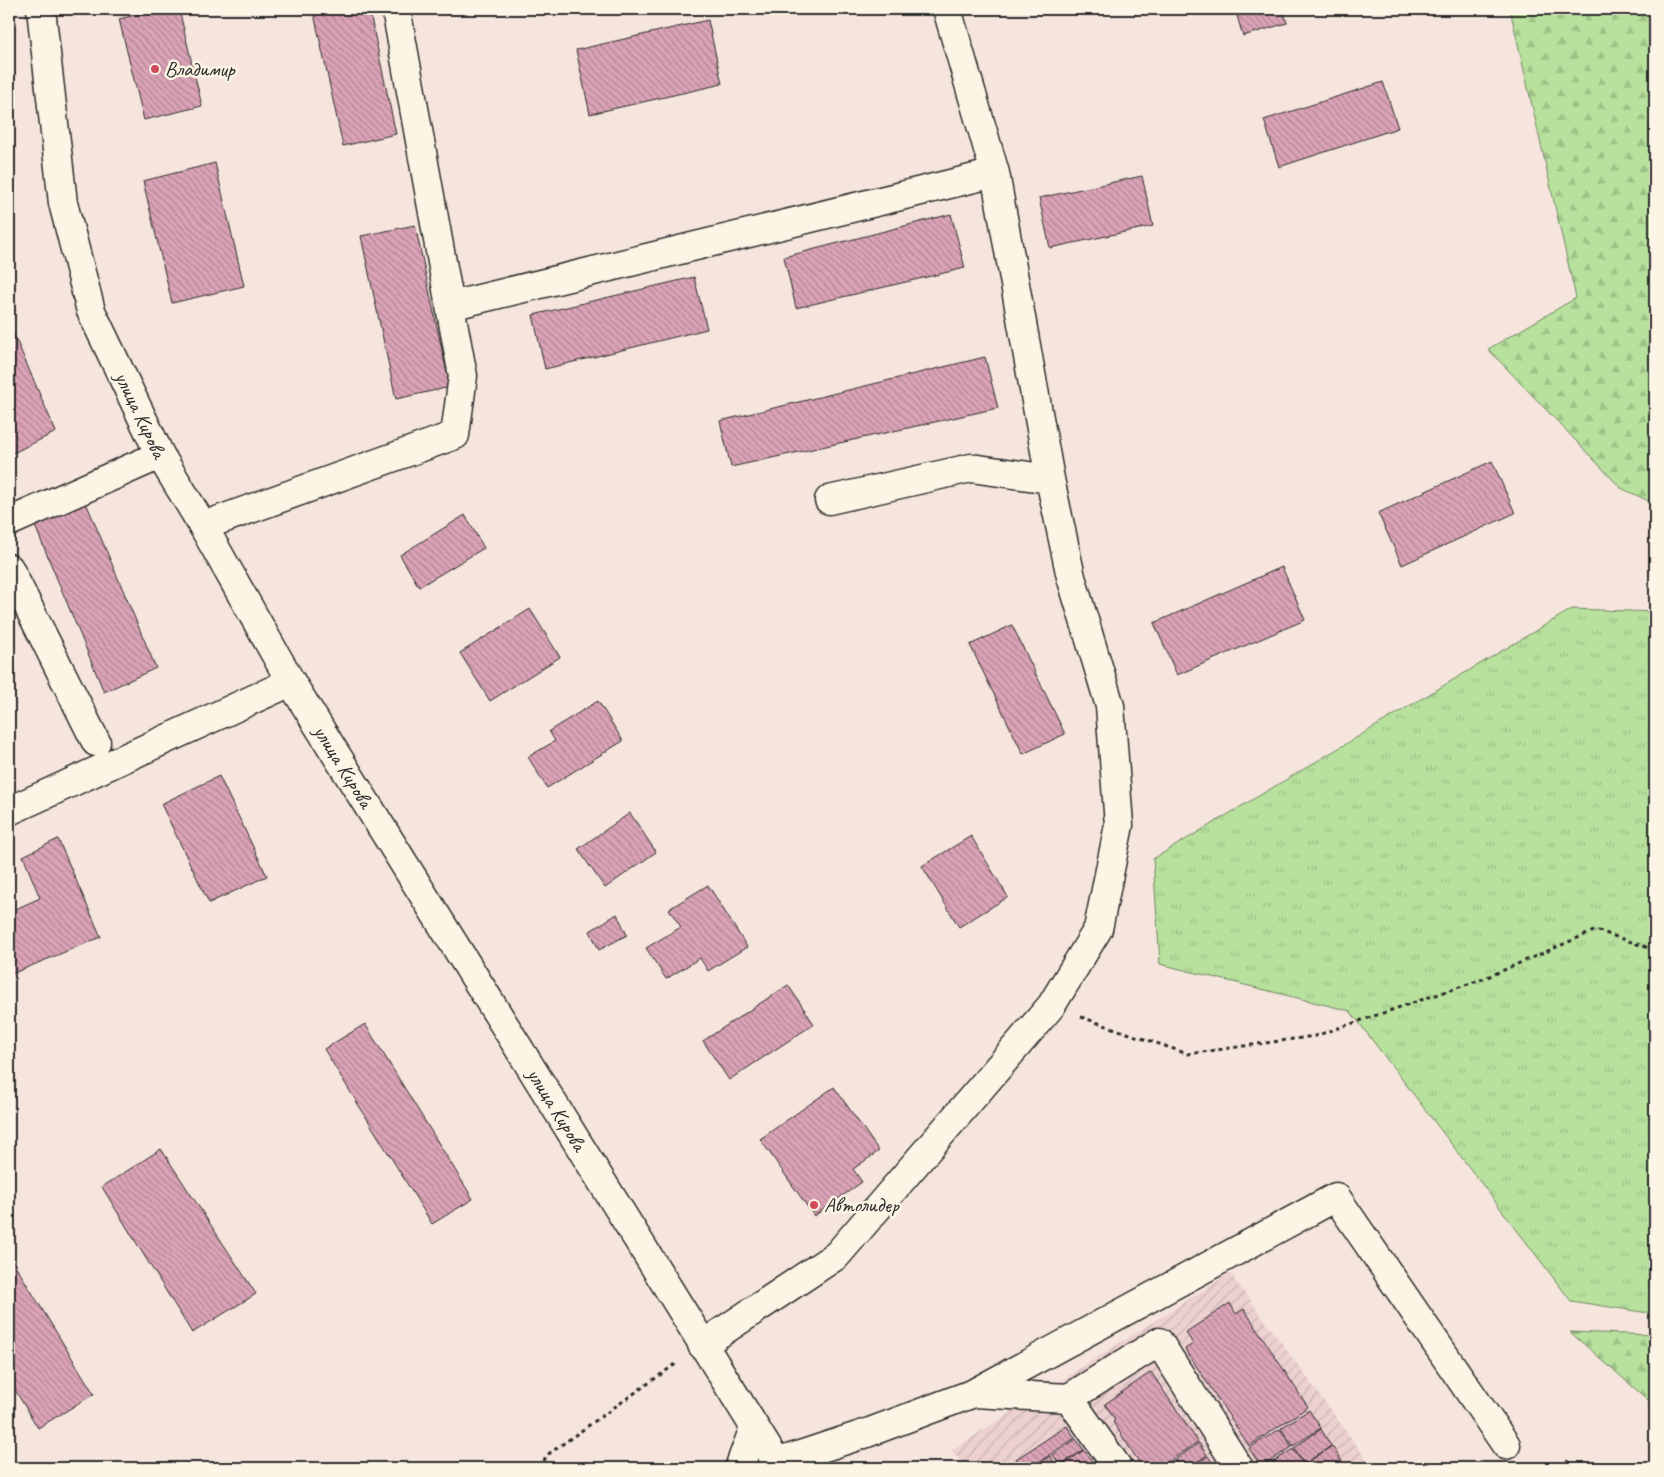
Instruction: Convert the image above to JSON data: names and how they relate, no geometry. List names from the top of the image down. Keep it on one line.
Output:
{"streets":{"main road":["улица Кирова"]},"places":["Владимир","Автолидер"]}
